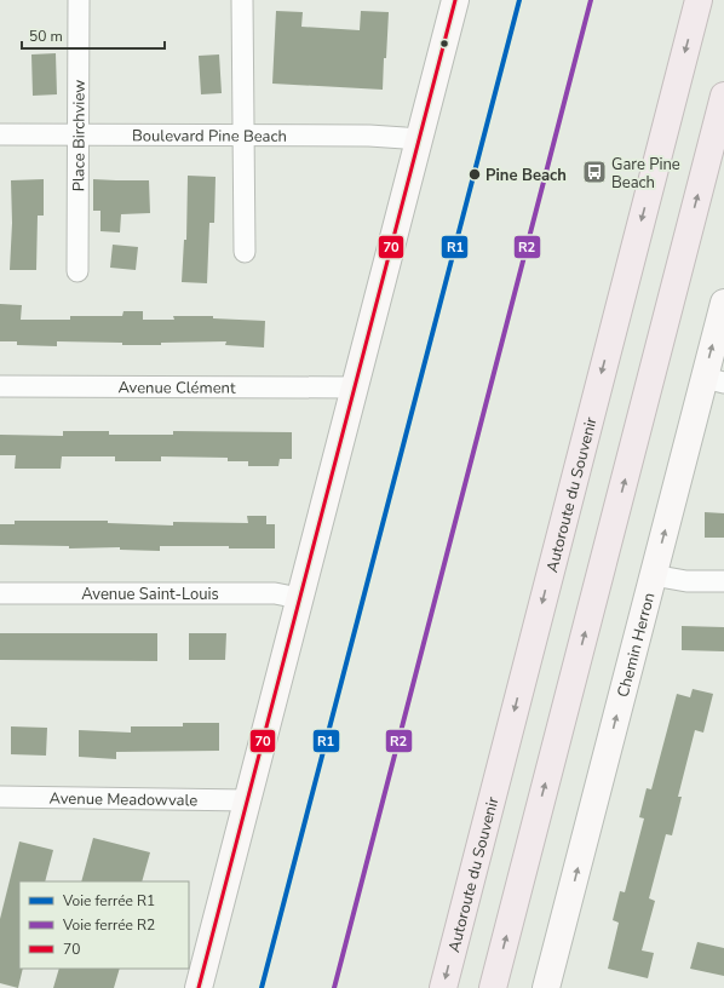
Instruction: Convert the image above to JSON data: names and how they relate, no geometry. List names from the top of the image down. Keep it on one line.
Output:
{"streets":{"highway":["Autoroute du Souvenir"],"main road":["Chemin Herron"],"street":["Place Birchview","Boulevard Pine Beach","Avenue Clément","Avenue Saint-Louis","Avenue Meadowvale"]},"crossings":[["Place Birchview","Boulevard Pine Beach"]],"one_way":["Chemin Herron"],"places":{"bus stop":["Gare Pine Beach"],"other":["Pine Beach"]},"lines":["rail line R1","rail line R2","transit line 70"],"legend":["Voie ferrée R1","Voie ferrée R2","70"],"scale_bar":"50 m"}
